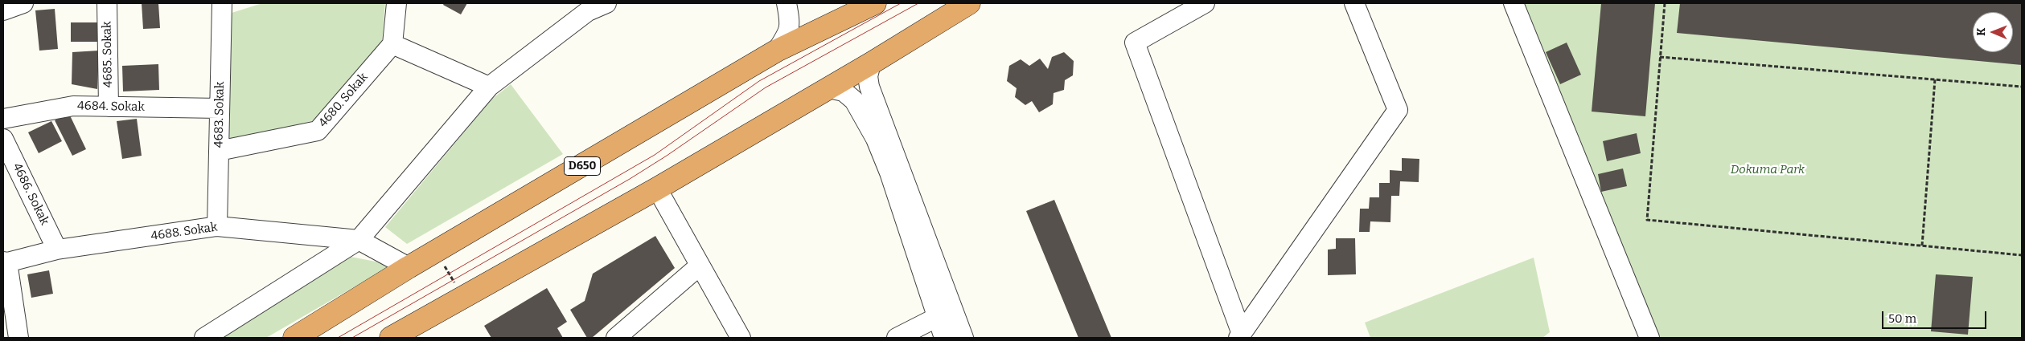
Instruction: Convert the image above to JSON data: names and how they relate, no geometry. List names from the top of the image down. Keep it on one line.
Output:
{"streets":{"highway":["D650"],"street":["4685. Sokak","4680. Sokak","4684. Sokak","4683. Sokak","4686. Sokak","4688. Sokak"]},"crossings":[["4685. Sokak","4684. Sokak"],["4680. Sokak","4683. Sokak"],["4684. Sokak","4683. Sokak"],["4683. Sokak","4688. Sokak"],["D650","4688. Sokak"],["4686. Sokak","4688. Sokak"]],"parks":["Dokuma Park"],"scale_bar":"50 m","north":"left"}
